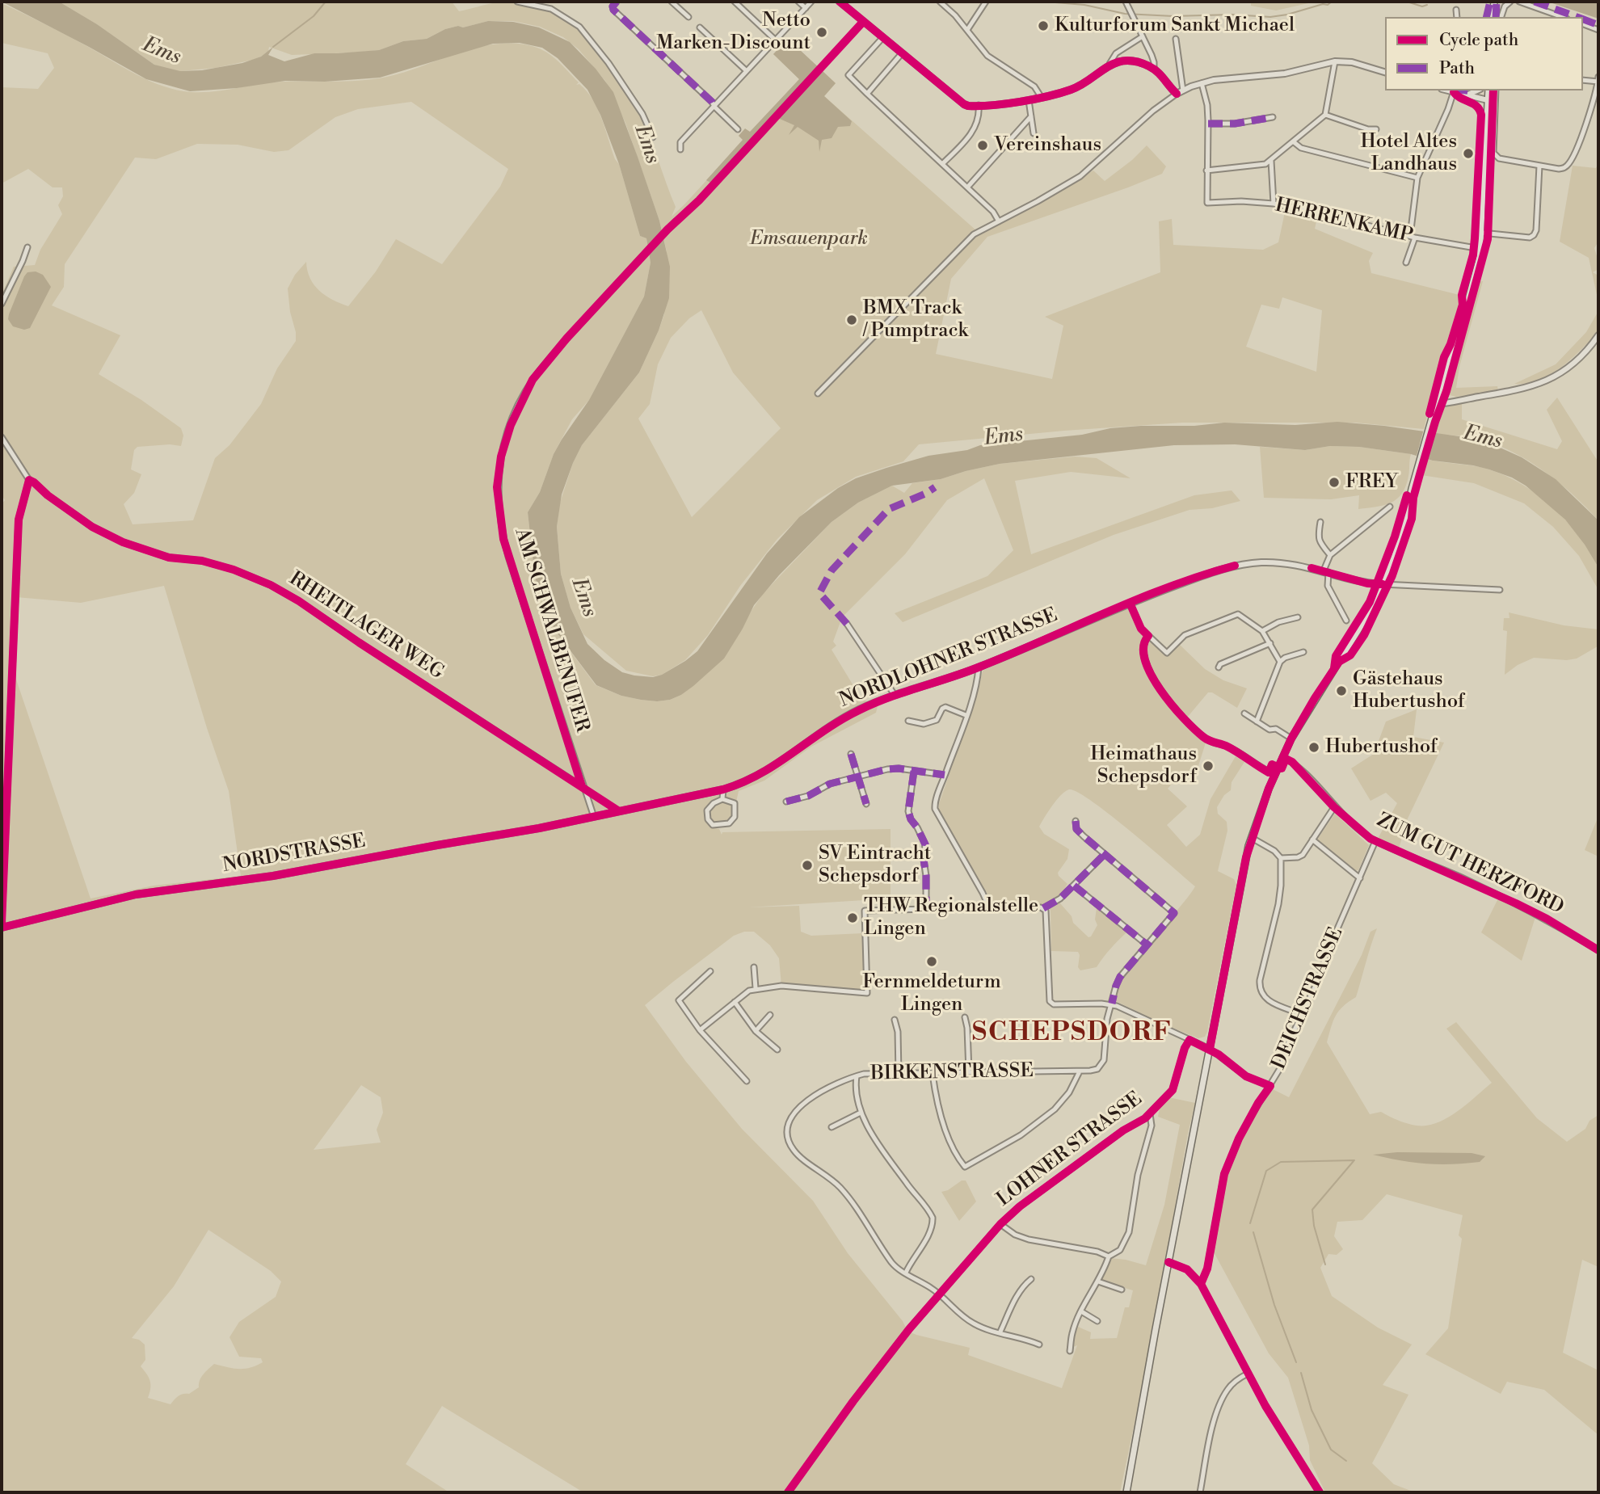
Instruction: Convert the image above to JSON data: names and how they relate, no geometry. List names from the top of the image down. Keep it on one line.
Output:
{"streets":{"street":["HERRENKAMP","RHEITLAGER WEG","AM SCHWALBENUFER","NORDLOHNER STRASSE","NORDSTRASSE","ZUM GUT HERZFORD","DEICHSTRASSE","BIRKENSTRASSE","LOHNER STRASSE"]},"crossings":[["RHEITLAGER WEG","AM SCHWALBENUFER"],["AM SCHWALBENUFER","NORDSTRASSE"],["NORDLOHNER STRASSE","NORDSTRASSE"],["ZUM GUT HERZFORD","DEICHSTRASSE"],["BIRKENSTRASSE","LOHNER STRASSE"]],"districts":["SCHEPSDORF"],"water":["Ems"],"parks":["Emsauenpark"],"places":["Kulturforum Sankt Michael","Netto Marken-Discount","Vereinshaus","Hotel Altes Landhaus","BMX Track / Pumptrack","FREY","Gästehaus Hubertushof","Hubertushof","Heimathaus Schepsdorf","SV Eintracht Schepsdorf","THW Regionalstelle Lingen","Fernmeldeturm Lingen"],"legend":["Cycle path","Path"]}
